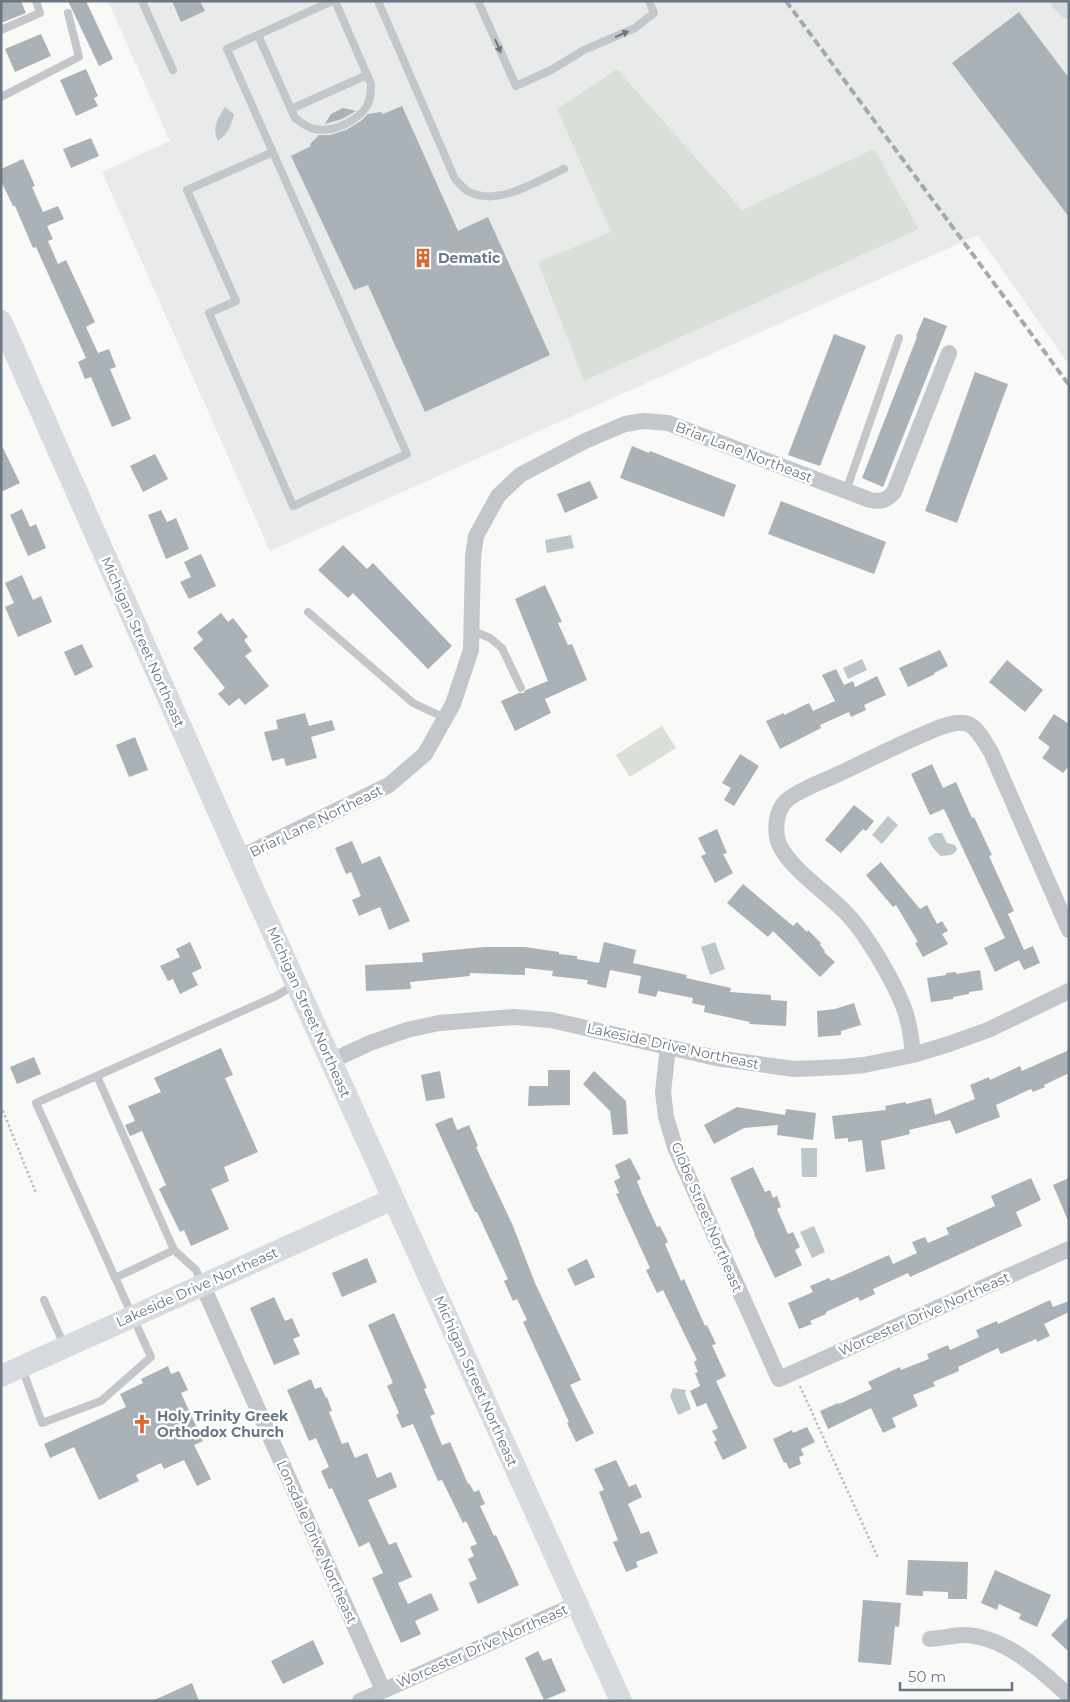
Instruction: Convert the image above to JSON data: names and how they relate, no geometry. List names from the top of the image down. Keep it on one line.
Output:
{"streets":{"main road":["Michigan Street Northeast","Lakeside Drive Northeast"],"street":["Briar Lane Northeast","Globe Street Northeast","Worcester Drive Northeast","Lonsdale Drive Northeast"]},"crossings":[["Briar Lane Northeast","Michigan Street Northeast"],["Michigan Street Northeast","Lakeside Drive Northeast"],["Michigan Street Northeast","Worcester Drive Northeast"],["Lakeside Drive Northeast","Globe Street Northeast"],["Lakeside Drive Northeast","Lonsdale Drive Northeast"],["Globe Street Northeast","Worcester Drive Northeast"],["Worcester Drive Northeast","Lonsdale Drive Northeast"]],"places":{"building":["Dematic"],"church":["Holy Trinity Greek Orthodox Church"]},"scale_bar":"50 m"}
